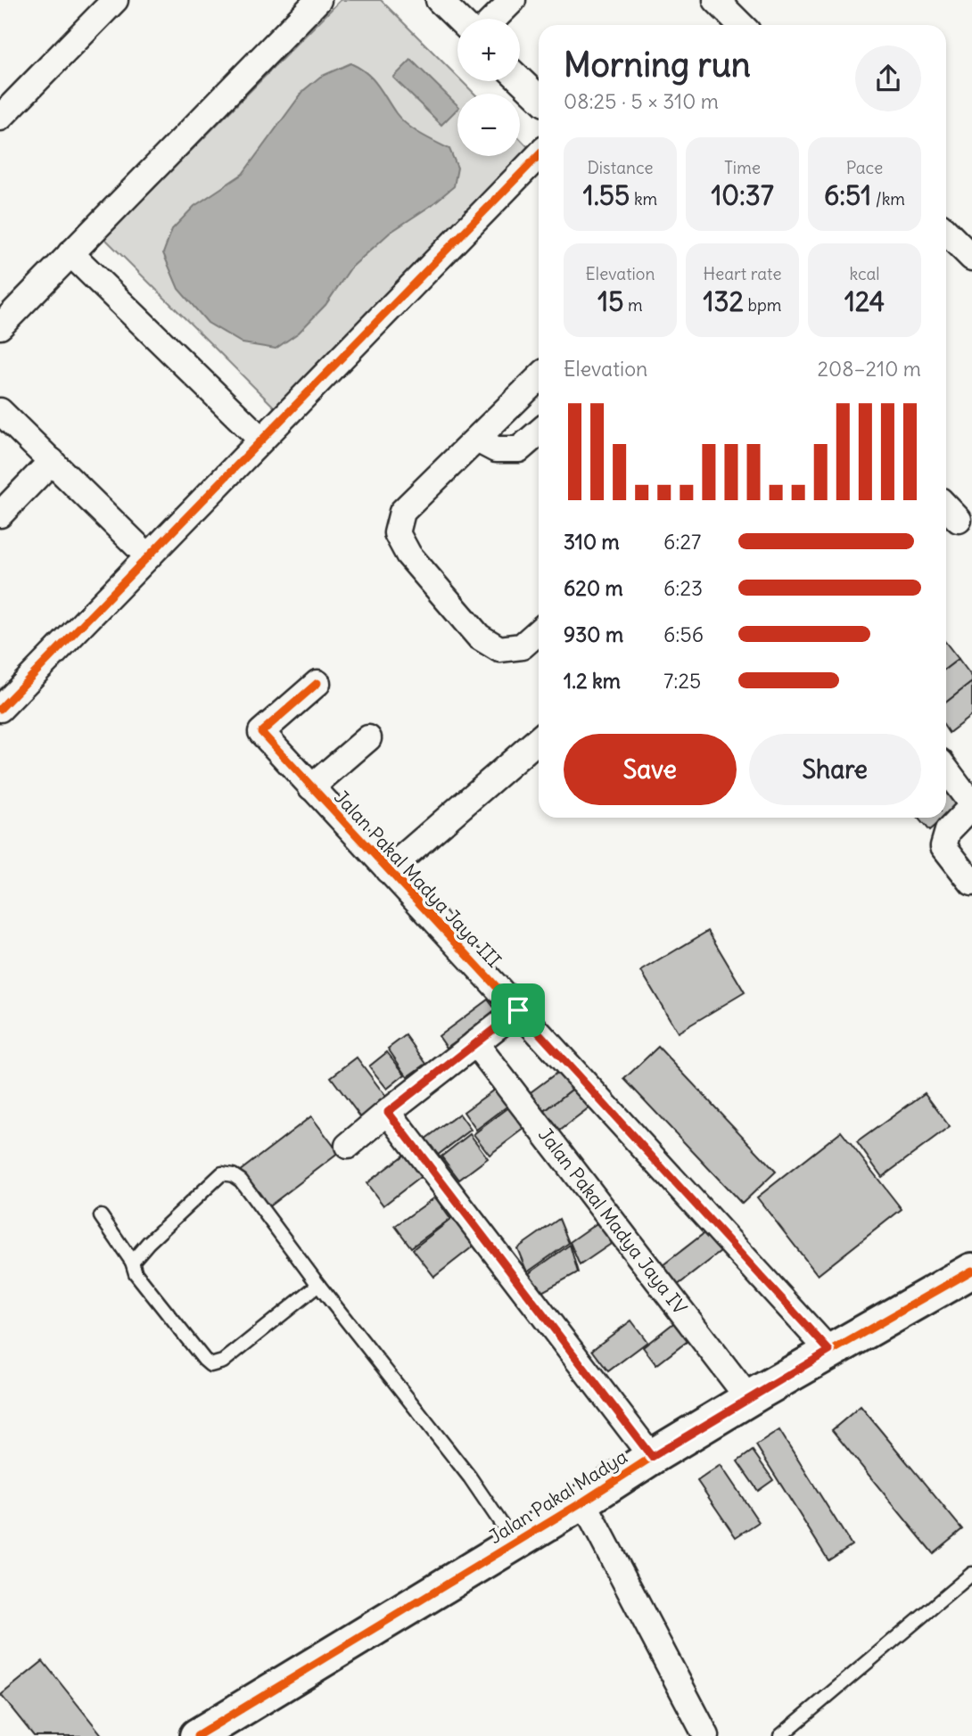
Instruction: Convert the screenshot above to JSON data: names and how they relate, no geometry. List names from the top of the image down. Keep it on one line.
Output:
{"streets":{"street":["Jalan Pakal Madya Jaya III","Jalan Pakal Madya Jaya IV","Jalan Pakal Madya"]},"crossings":[["Jalan Pakal Madya Jaya III","Jalan Pakal Madya"],["Jalan Pakal Madya Jaya IV","Jalan Pakal Madya"]],"page":{"map_buttons":["+","−"],"heading":["Morning run","08:25 · 5 × 310 m"],"stats":[["Distance","1.55 km"],["Time","10:37"],["Pace","6:51 /km"],["Elevation","15 m"],["Heart rate","132 bpm"],["kcal","124"]],"chart":["Elevation","208–210 m"],"list":[{"name":"310 m","note":"6:27"},{"name":"620 m","note":"6:23"},{"name":"930 m","note":"6:56"},{"name":"1.2 km","note":"7:25"}],"buttons":["Save","Share"]}}
